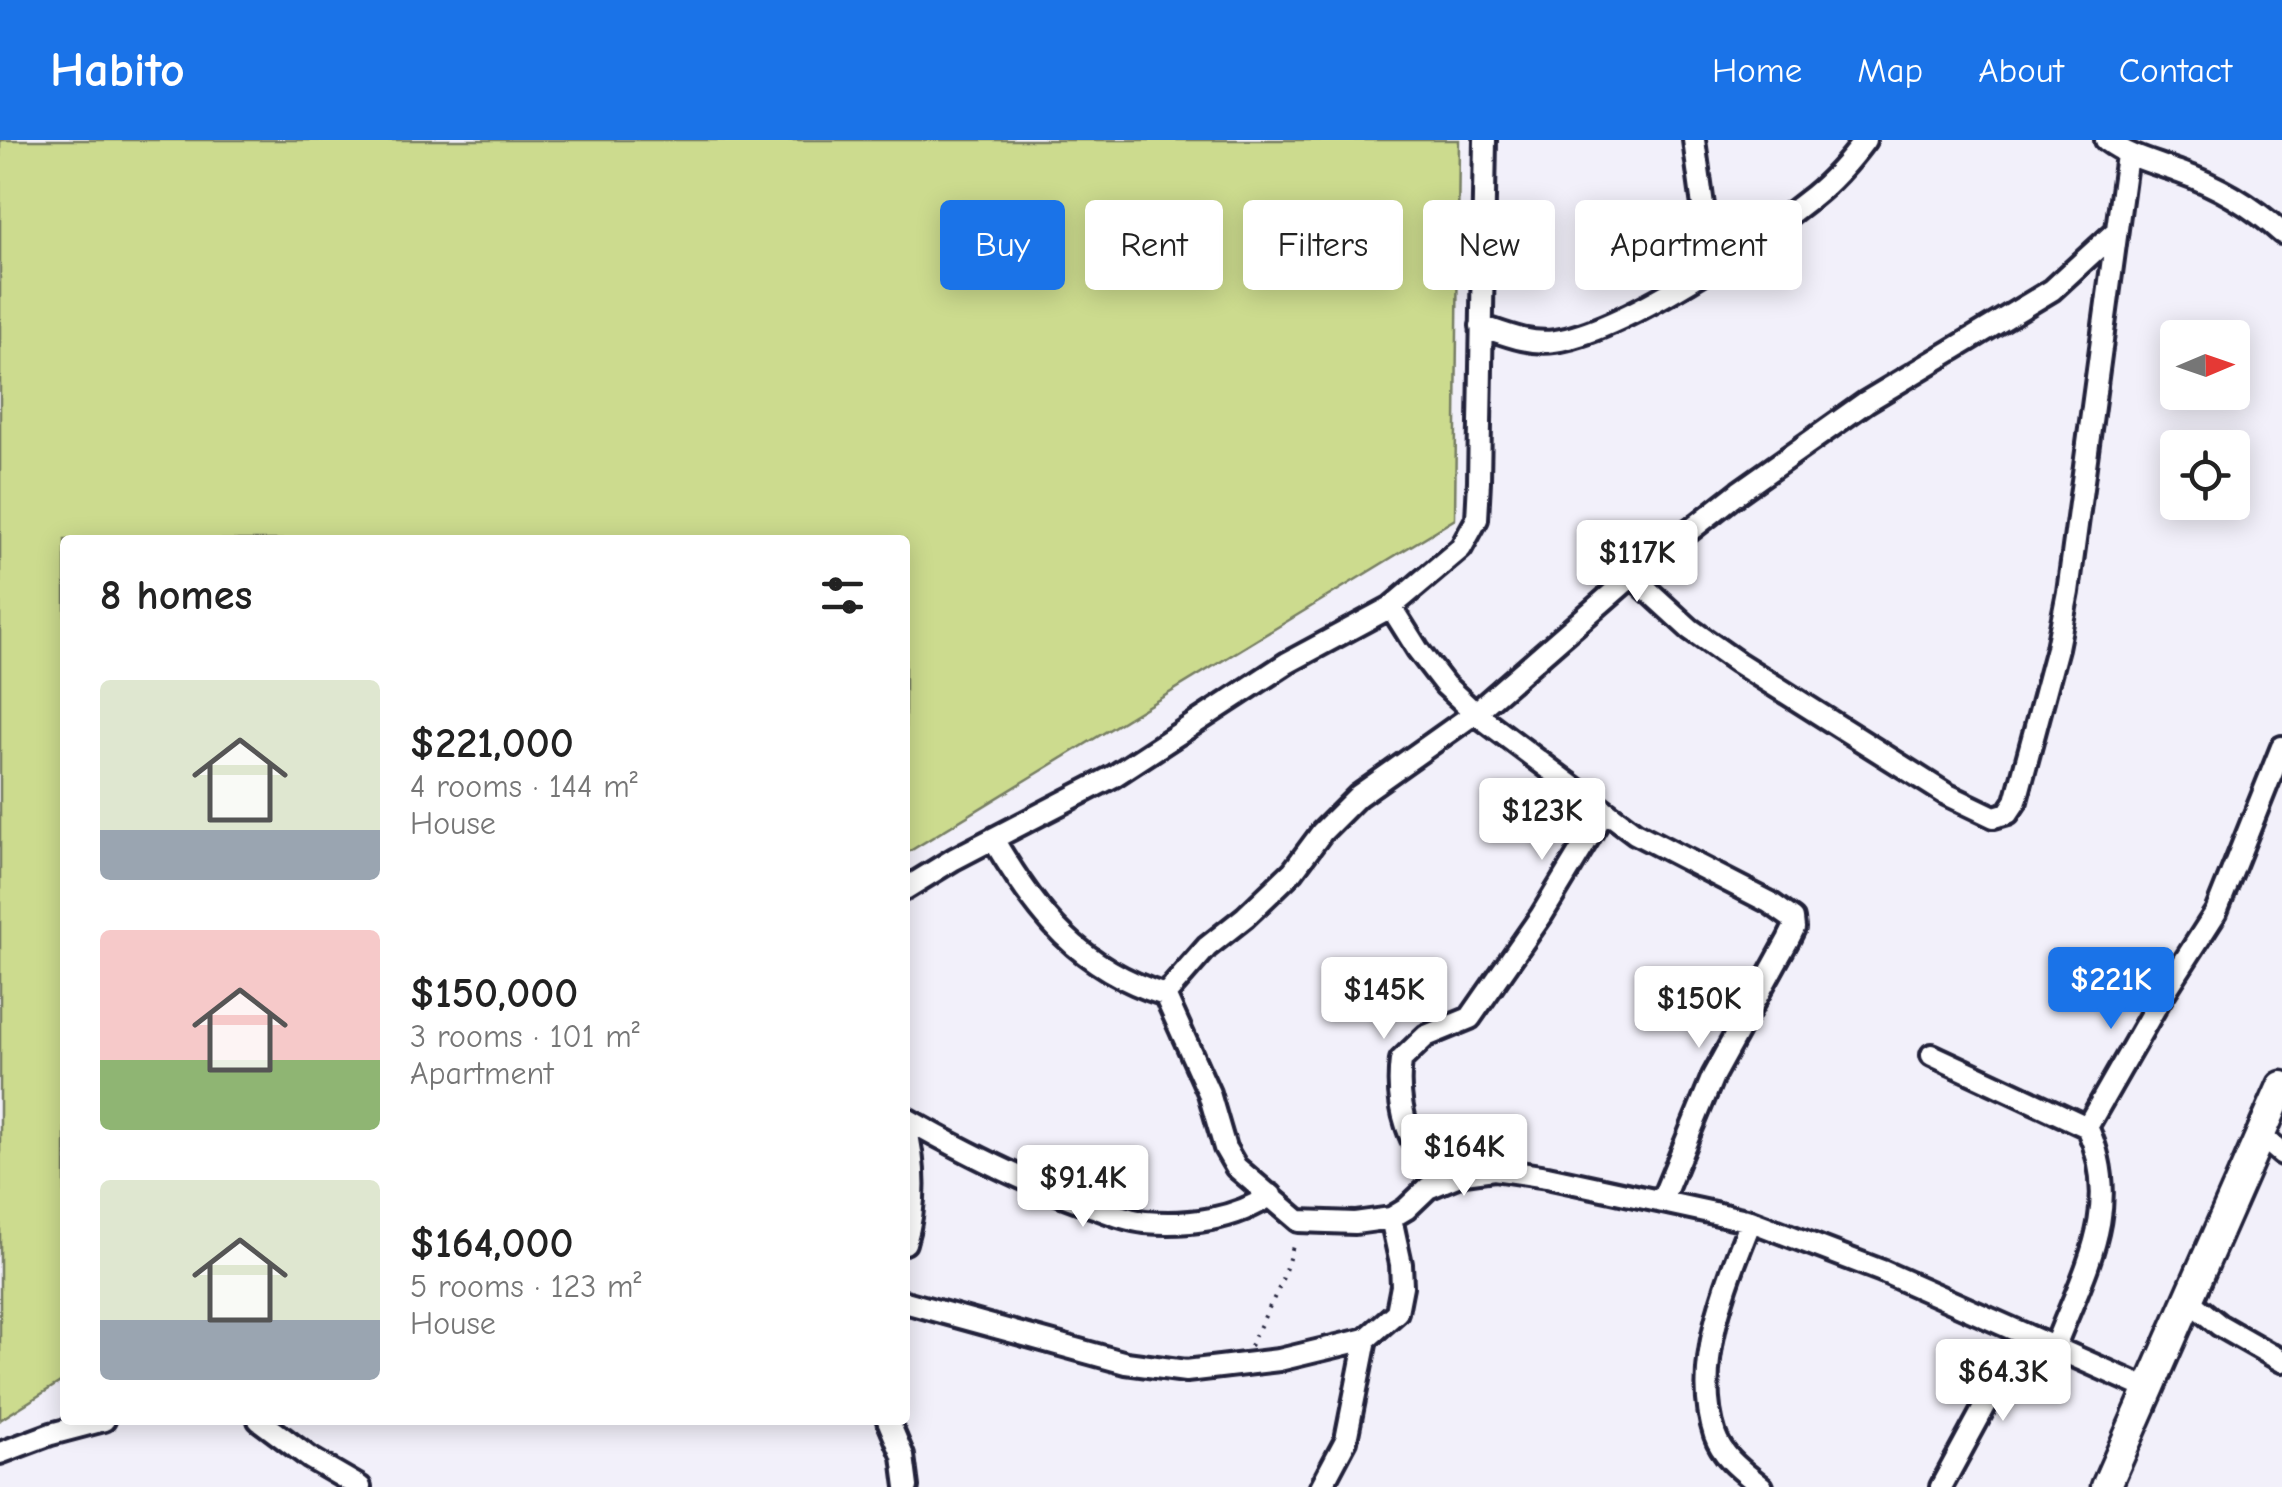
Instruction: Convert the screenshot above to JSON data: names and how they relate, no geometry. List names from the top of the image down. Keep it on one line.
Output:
{"north":"right","page":{"header":"Habito","nav":["Home","Map","About","Contact"],"chip":["Buy","Rent","Filters","New","Apartment"],"price":["$117K","$123K","$221K","$145K","$150K","$164K","$91.4K","$64.3K"],"heading":"8 homes","list":[{"name":"$221,000","note":"4 rooms · 144 m² · House"},{"name":"$150,000","note":"3 rooms · 101 m² · Apartment"},{"name":"$164,000","note":"5 rooms · 123 m² · House"}]}}
